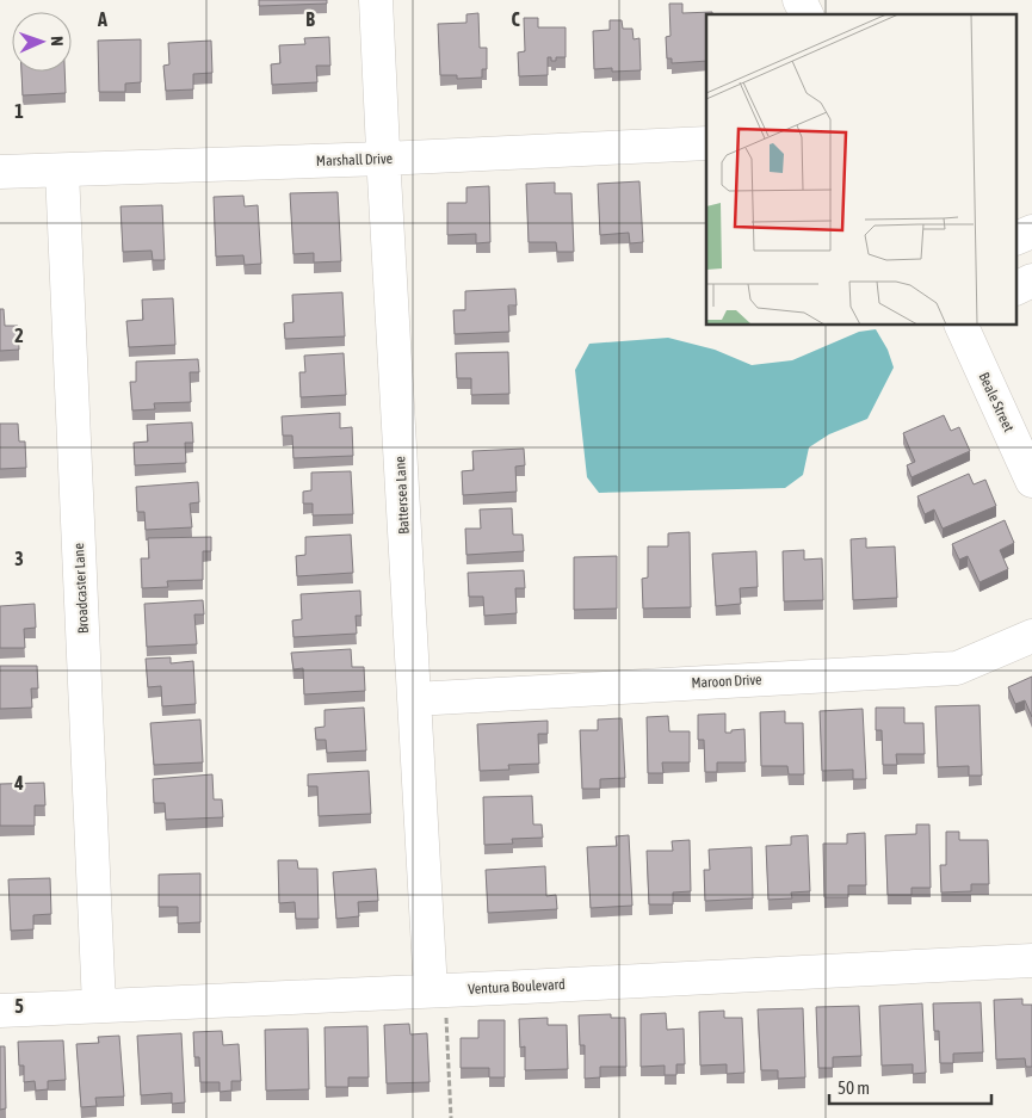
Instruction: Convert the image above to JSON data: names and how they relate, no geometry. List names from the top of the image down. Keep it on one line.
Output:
{"streets":{"street":["Marshall Drive","Beale Street","Battersea Lane","Broadcaster Lane","Maroon Drive","Ventura Boulevard"]},"crossings":[["Marshall Drive","Battersea Lane"],["Marshall Drive","Broadcaster Lane"],["Battersea Lane","Maroon Drive"],["Battersea Lane","Ventura Boulevard"],["Broadcaster Lane","Ventura Boulevard"]],"scale_bar":"50 m","north":"right","grid":{"columns":["A","B","C"],"rows":["1","2","3","4","5"]}}
